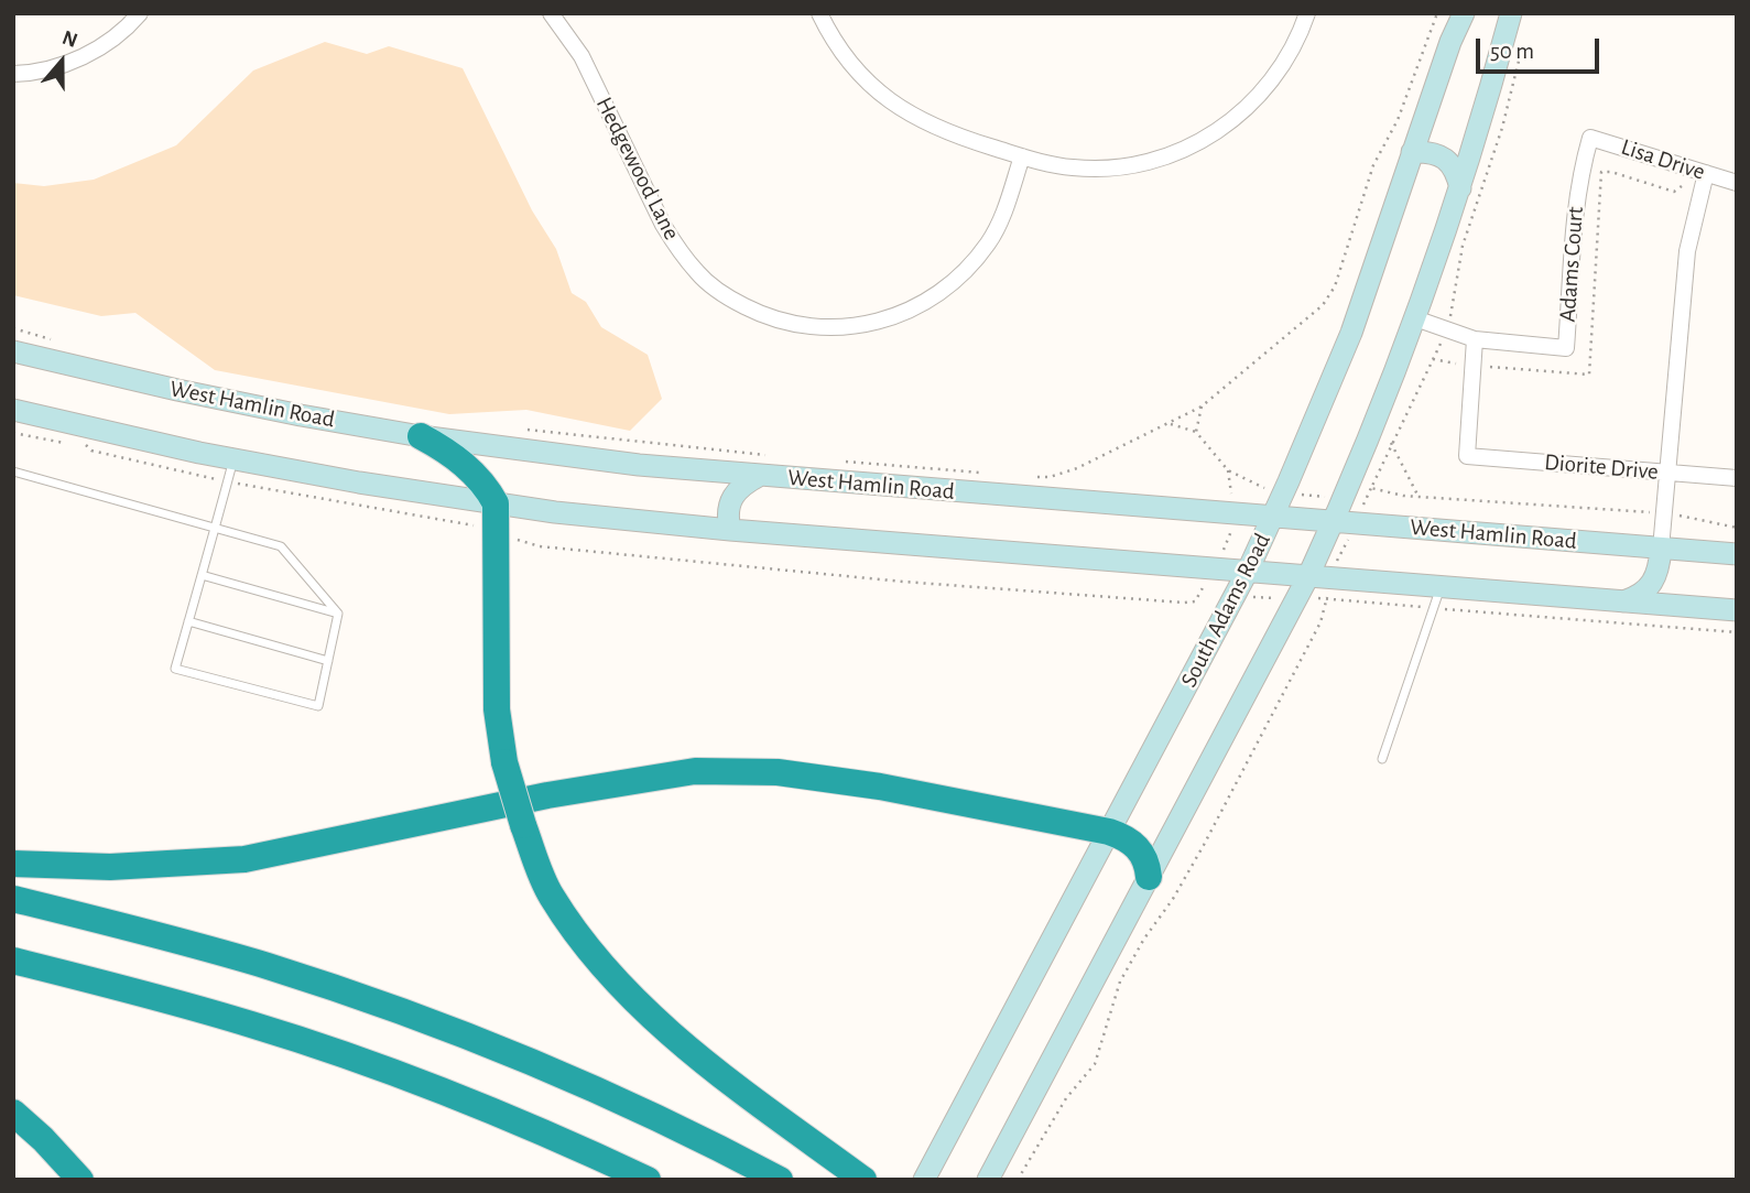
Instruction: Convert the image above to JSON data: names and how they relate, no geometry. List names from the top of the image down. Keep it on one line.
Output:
{"streets":{"main road":["West Hamlin Road","South Adams Road"],"street":["Lisa Drive","Hedgewood Lane","Adams Court","Diorite Drive"]},"crossings":[["Lisa Drive","Adams Court"],["Adams Court","Diorite Drive"],["West Hamlin Road","South Adams Road"]],"scale_bar":"50 m","north":"top"}
